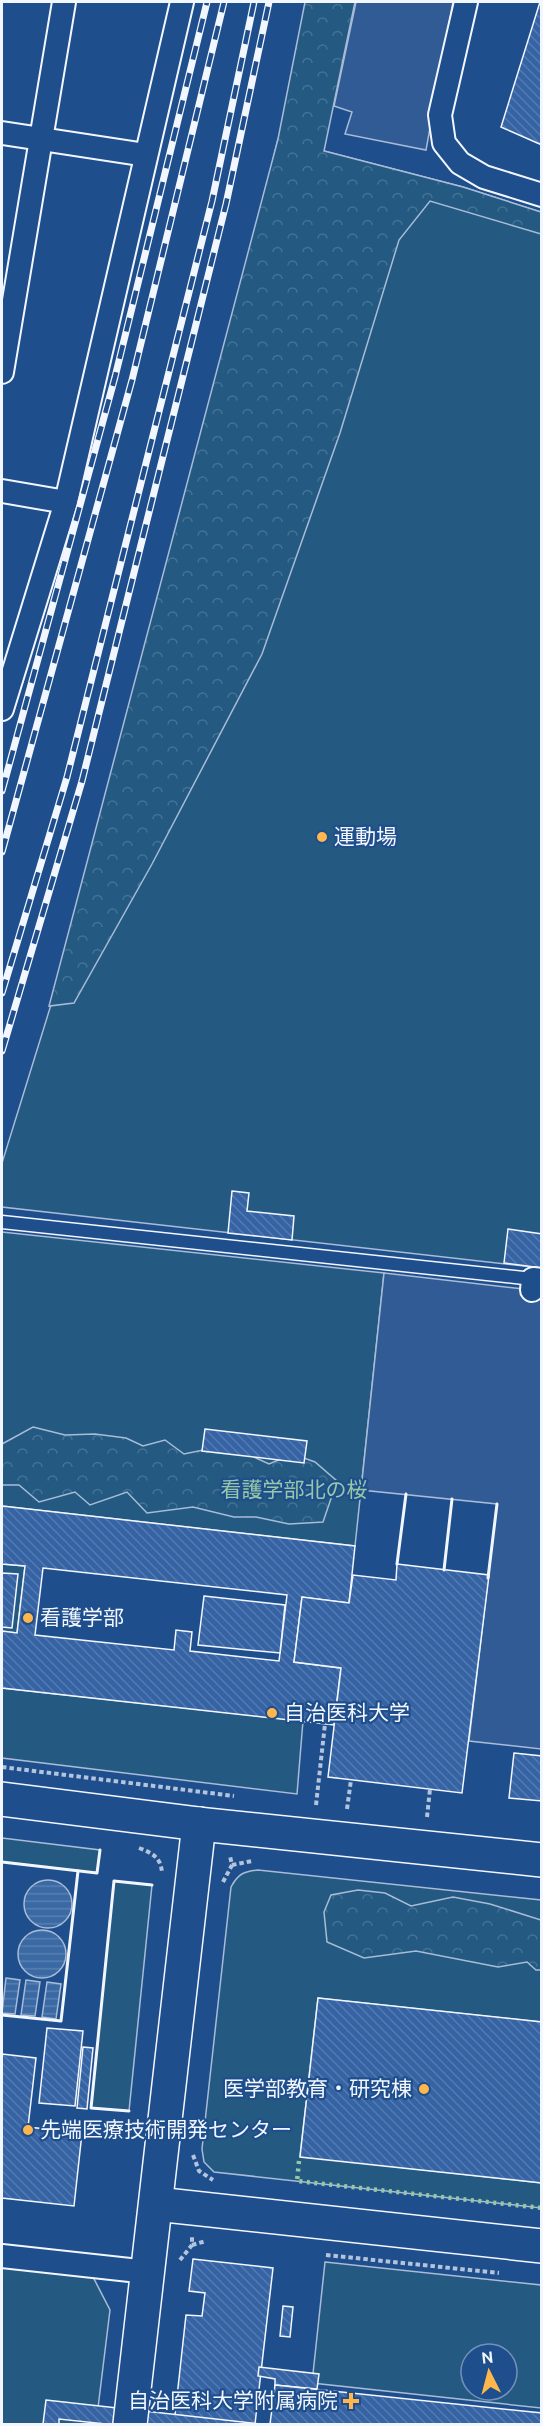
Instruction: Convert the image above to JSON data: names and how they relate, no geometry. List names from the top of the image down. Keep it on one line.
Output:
{"parks":["看護学部北の桜"],"places":{"other":["運動場","看護学部","自治医科大学","医学部教育・研究棟","先端医療技術開発センター"],"health":["自治医科大学附属病院"]},"north":"top"}
